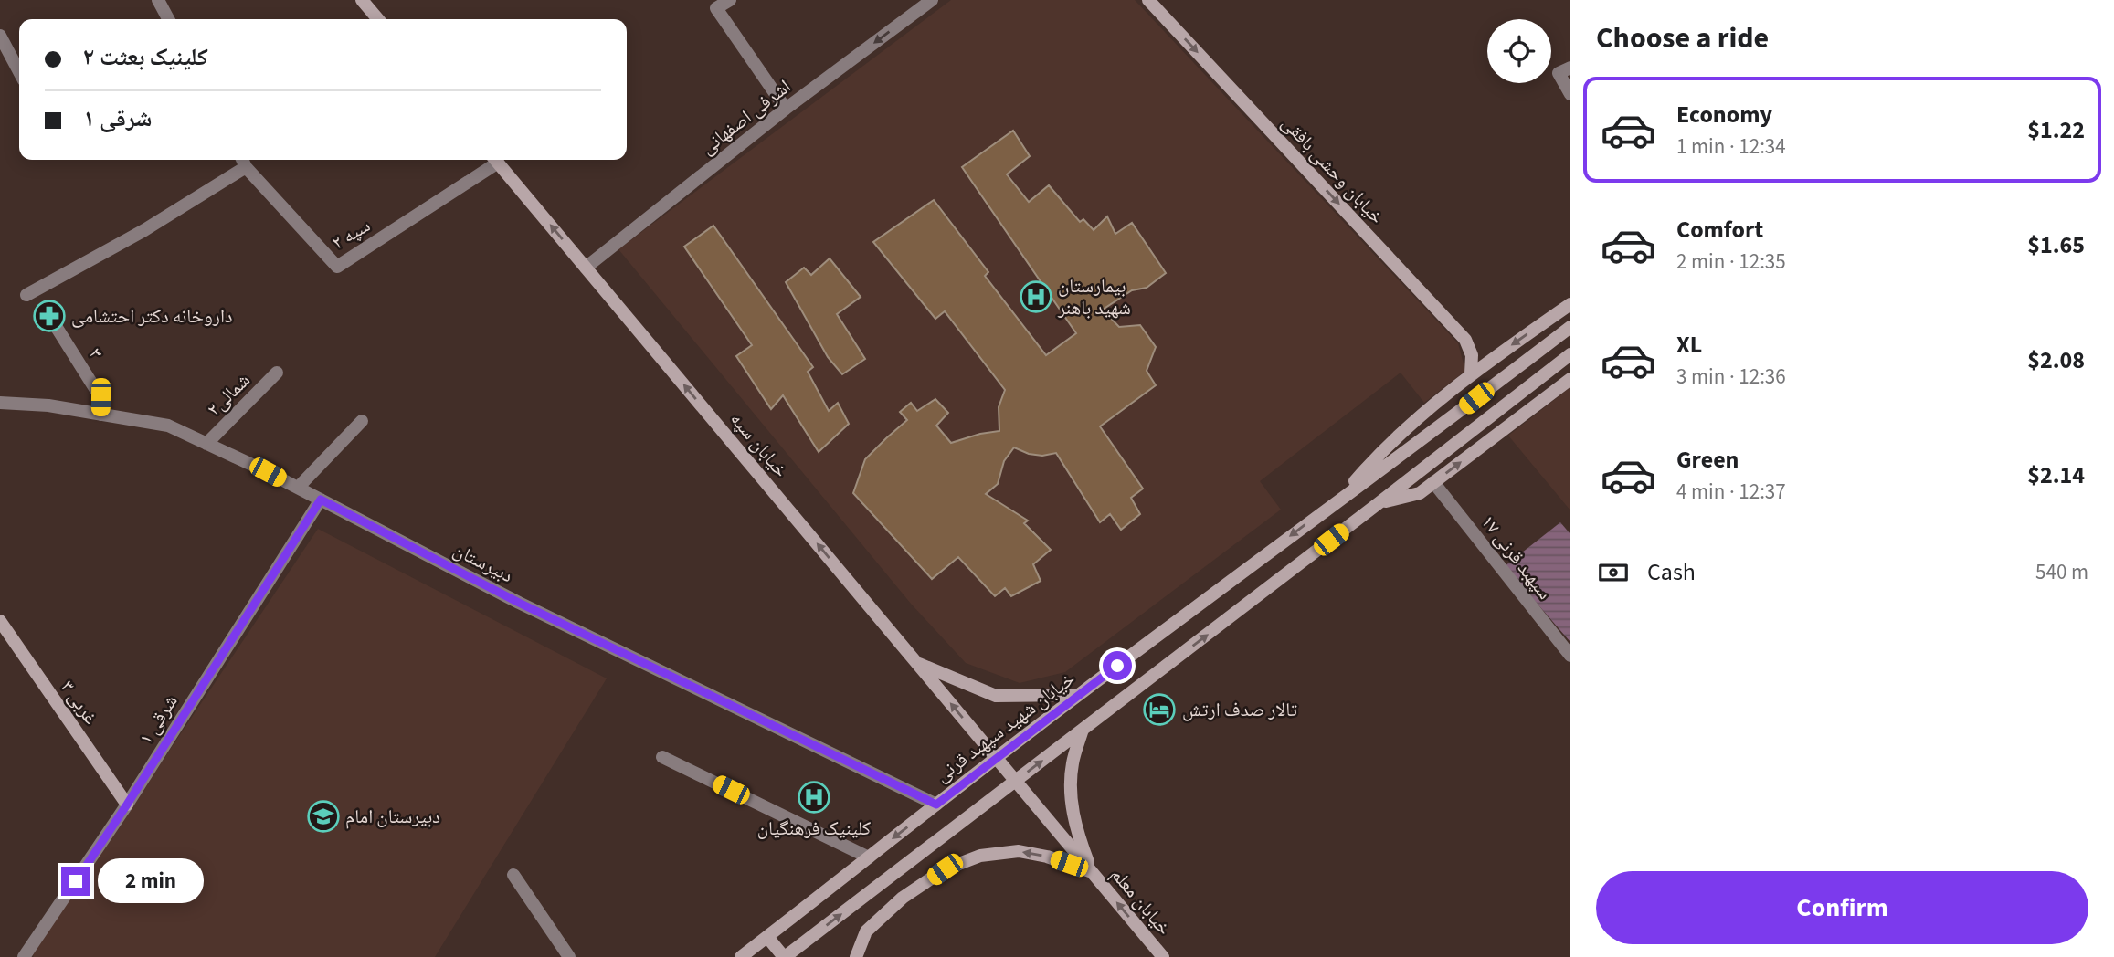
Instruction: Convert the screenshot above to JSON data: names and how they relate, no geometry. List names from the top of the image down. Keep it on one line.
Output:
{"streets":{"main road":["خیابان وحشی بافقی","خیابان سپه","۳ غربی","خیابان شهید سپهبد قرنی","خیابان معلم"],"street":["اشرفی اصفهانی","سپه ۲","۳","شمالی۲","سپهبد قرنی ۱۷","دبیرستان","شرقی ۱"]},"crossings":[["اشرفی اصفهانی","خیابان سپه"],["۳","دبیرستان"],["شمالی۲","دبیرستان"],["خیابان سپه","خیابان شهید سپهبد قرنی"],["خیابان سپه","خیابان معلم"],["دبیرستان","شرقی ۱"],["دبیرستان","خیابان شهید سپهبد قرنی"],["۳ غربی","شرقی ۱"],["خیابان شهید سپهبد قرنی","خیابان معلم"]],"one_way":["اشرفی اصفهانی","خیابان وحشی بافقی","خیابان سپه","خیابان معلم"],"places":{"hospital":["بیمارستان شهید باهنر","کلینیک فرهنگیان"],"pharmacy":["داروخانه دکتر احتشامی"],"hotel":["تالار صدف ارتش"],"school or university":["دبیرستان امام"]},"page":{"heading":"Choose a ride","banner":["کلینیک بعثت ۲","شرقی ۱"],"list":[{"name":"Economy","note":"1 min · 12:34","value":"$1.22"},{"name":"Comfort","note":"2 min · 12:35","value":"$1.65"},{"name":"XL","note":"3 min · 12:36","value":"$2.08"},{"name":"Green","note":"4 min · 12:37","value":"$2.14"}],"pay":["Cash","540 m"],"bubble":"2 min","buttons":"Confirm"}}
